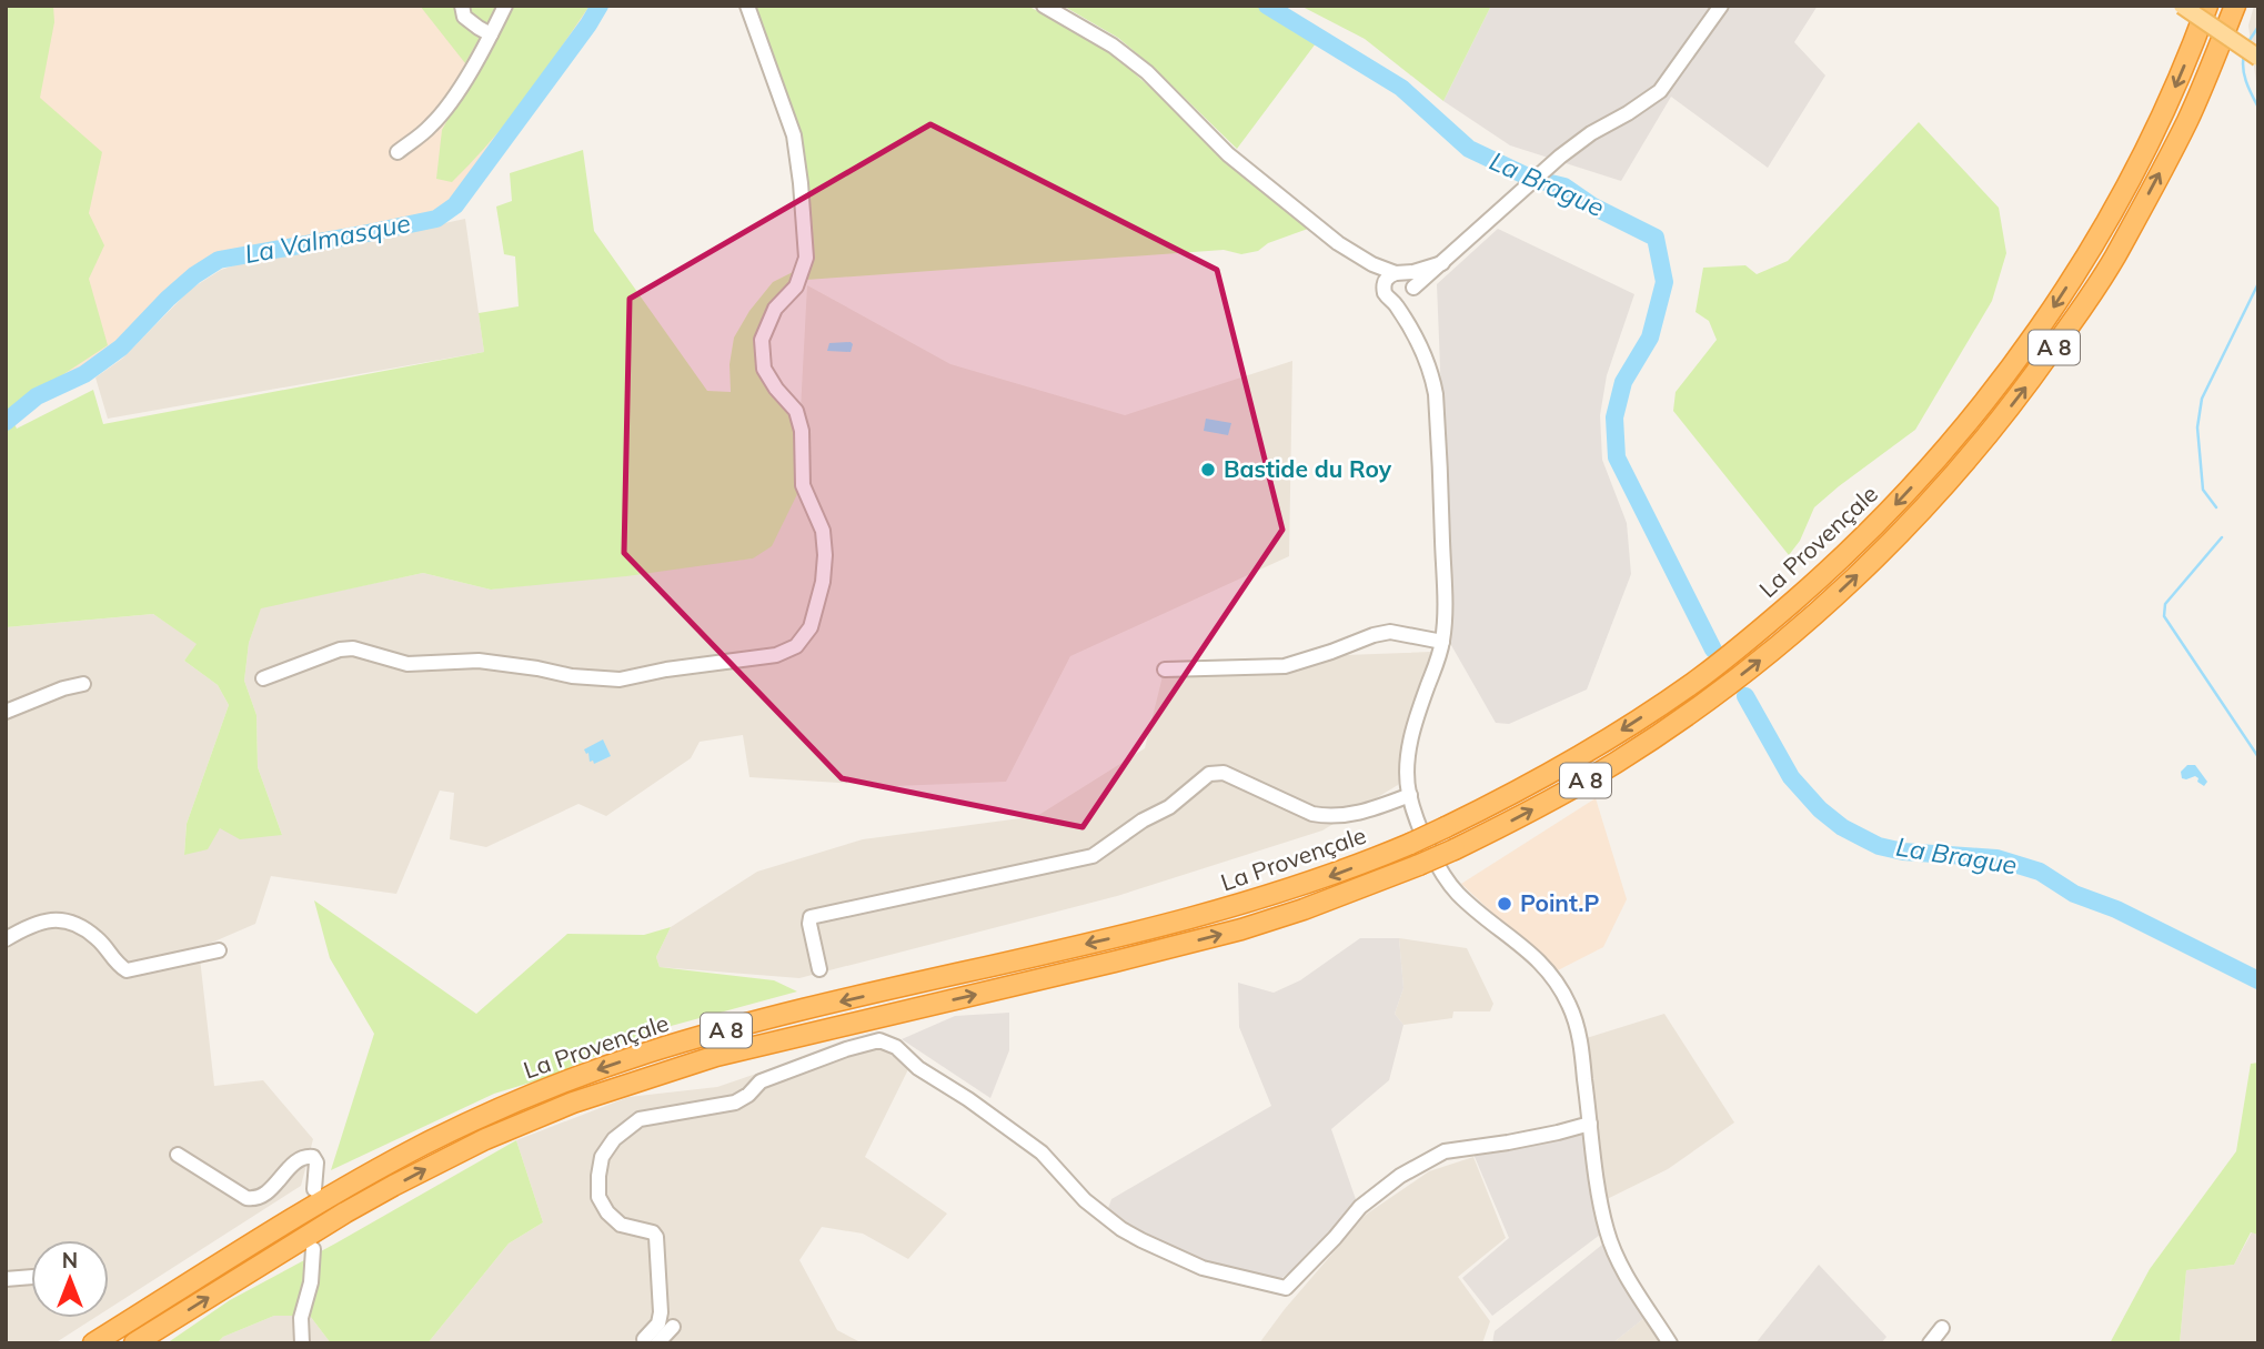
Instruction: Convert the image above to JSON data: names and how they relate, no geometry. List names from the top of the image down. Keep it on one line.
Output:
{"streets":{"highway":["A 8","La Provençale"]},"water":["La Brague","La Valmasque"],"places":["Bastide du Roy","Point.P"],"north":"top"}
